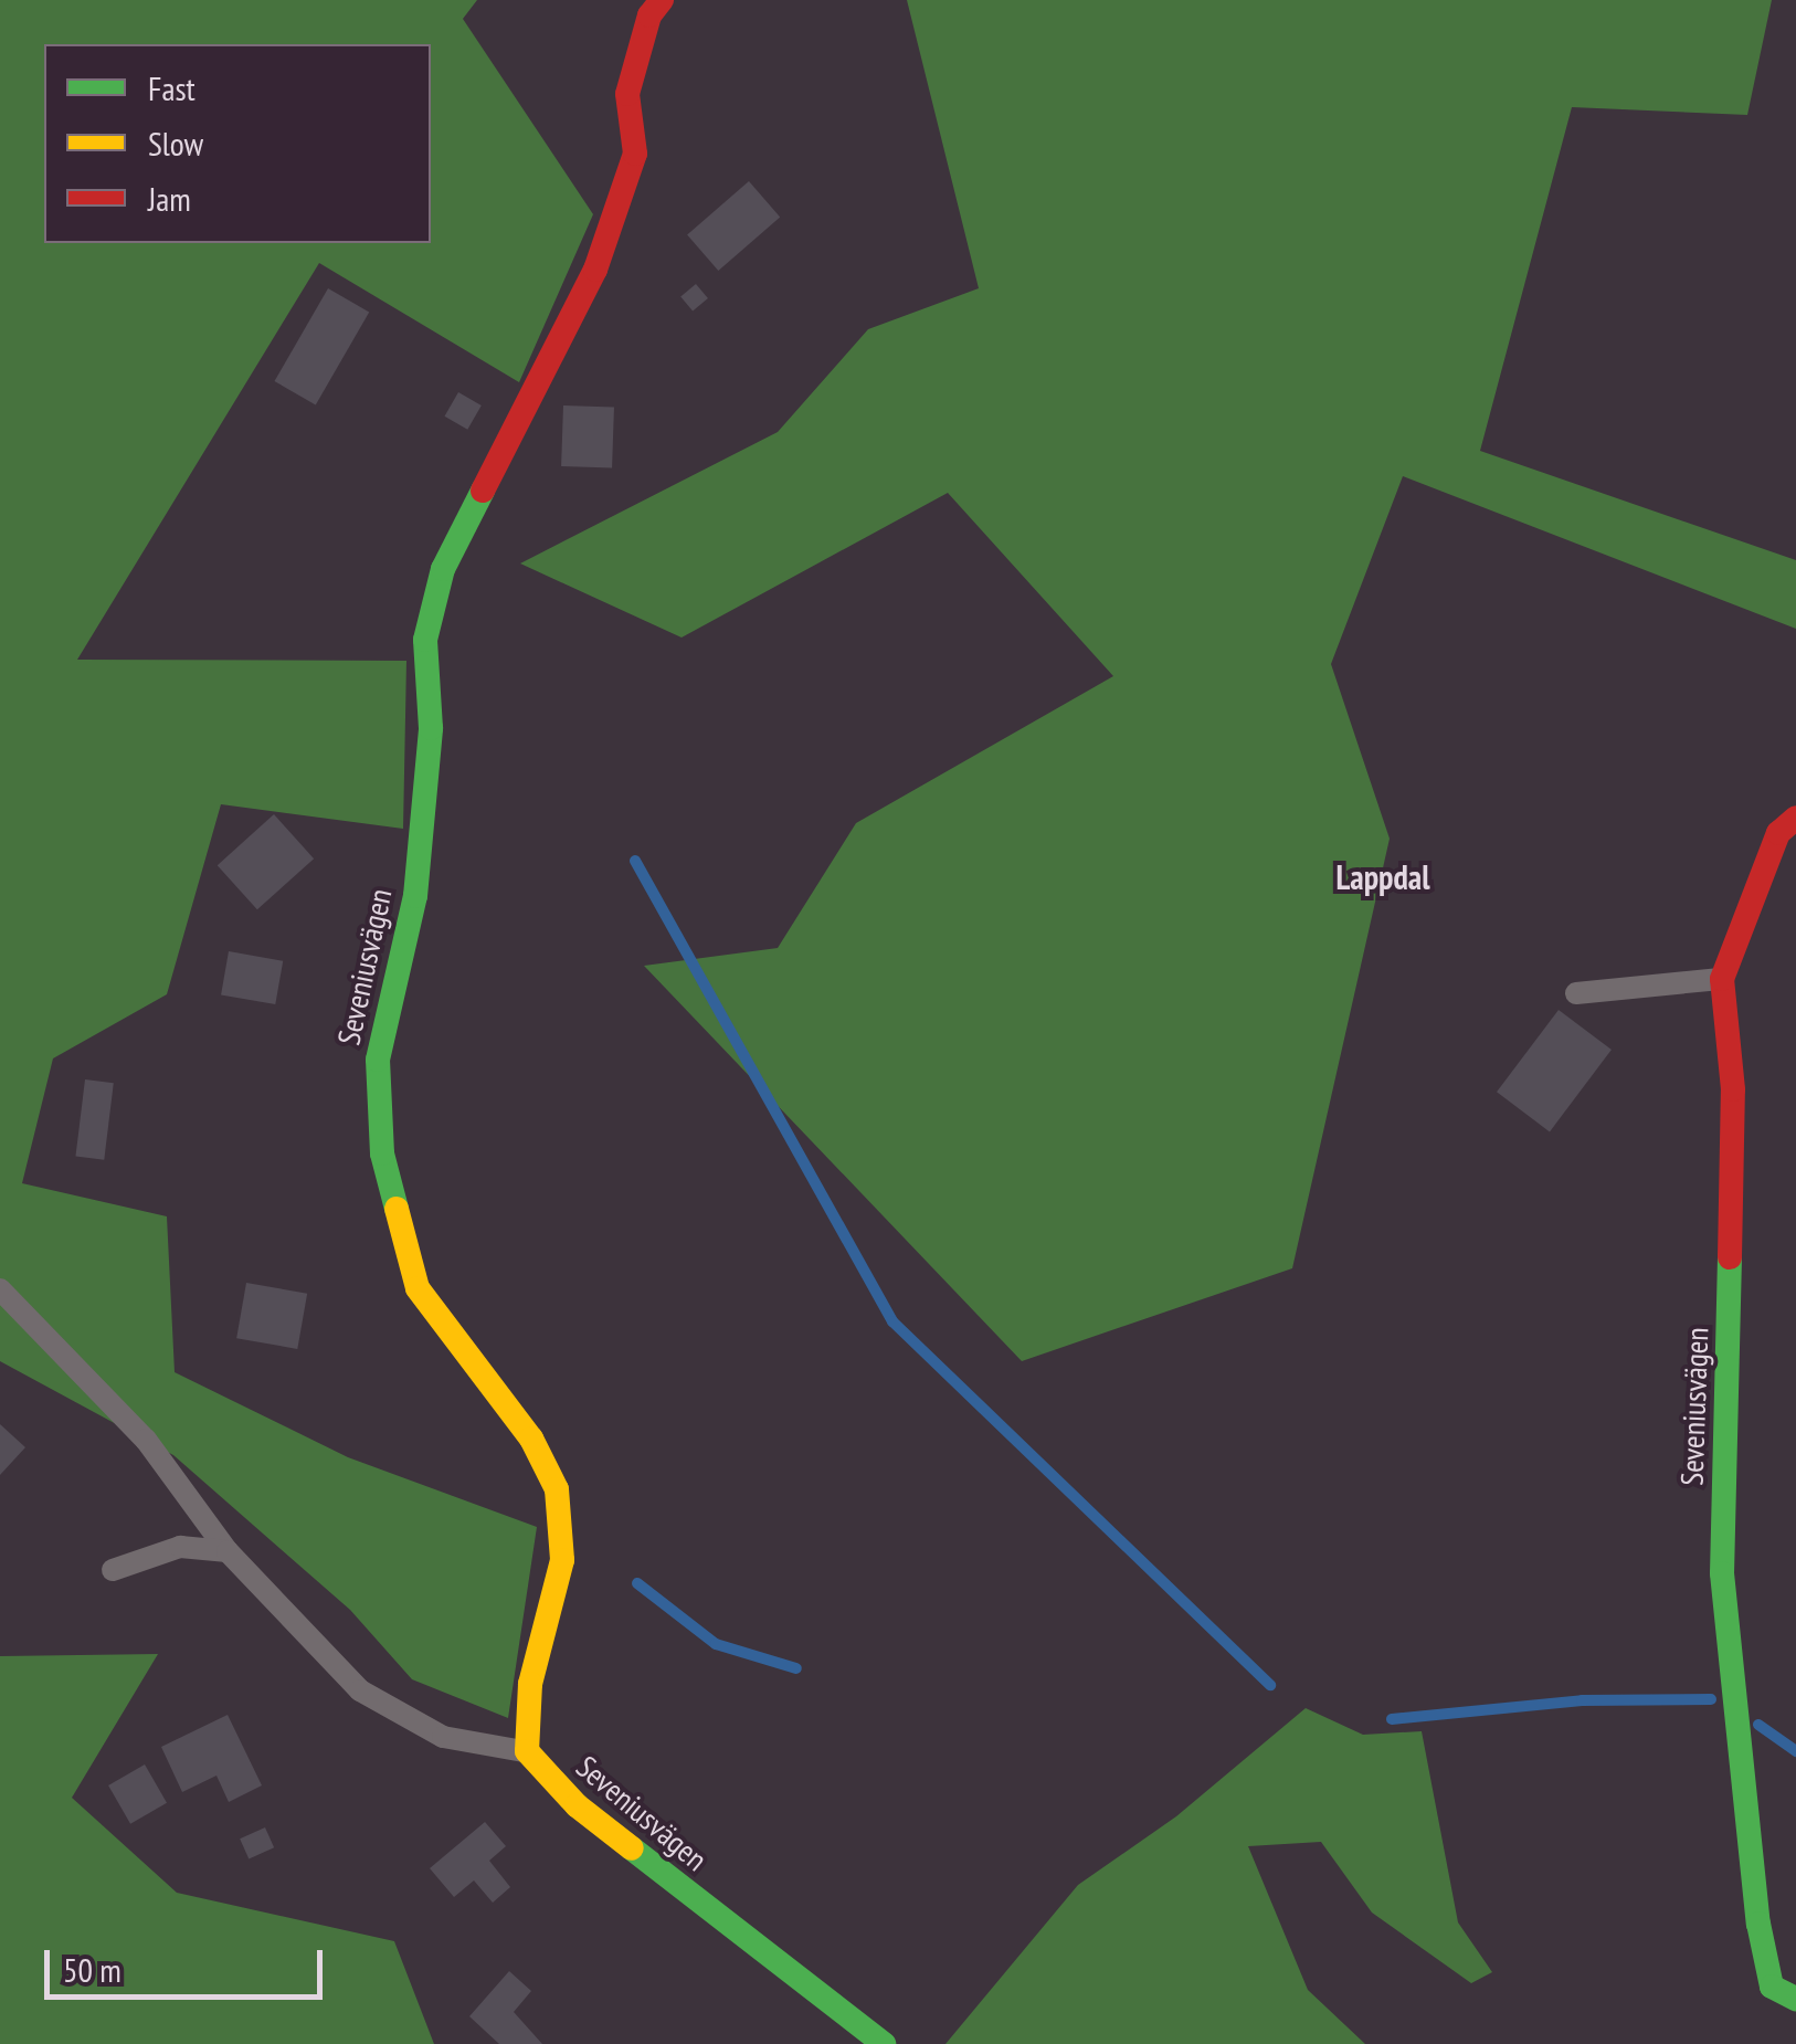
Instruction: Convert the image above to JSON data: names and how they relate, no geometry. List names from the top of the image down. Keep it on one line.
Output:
{"streets":{"street":["Seveniusvägen"]},"districts":["Lappdal"],"legend":["Fast","Slow","Jam"],"scale_bar":"50 m"}
